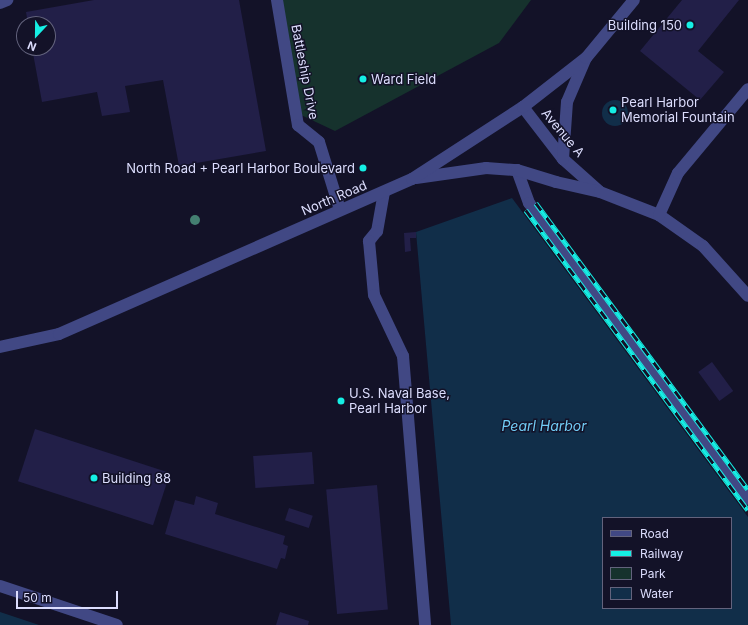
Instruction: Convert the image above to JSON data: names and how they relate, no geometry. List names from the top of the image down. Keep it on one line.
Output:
{"streets":{"street":["Battleship Drive","Avenue A","North Road"]},"crossings":[["Battleship Drive","North Road"],["Avenue A","North Road"]],"water":["Pearl Harbor"],"places":["Building 150","Ward Field","Pearl Harbor Memorial Fountain","North Road + Pearl Harbor Boulevard","U.S. Naval Base, Pearl Harbor","Building 88"],"legend":["Road","Railway","Park","Water"],"scale_bar":"50 m","north":"bottom"}
